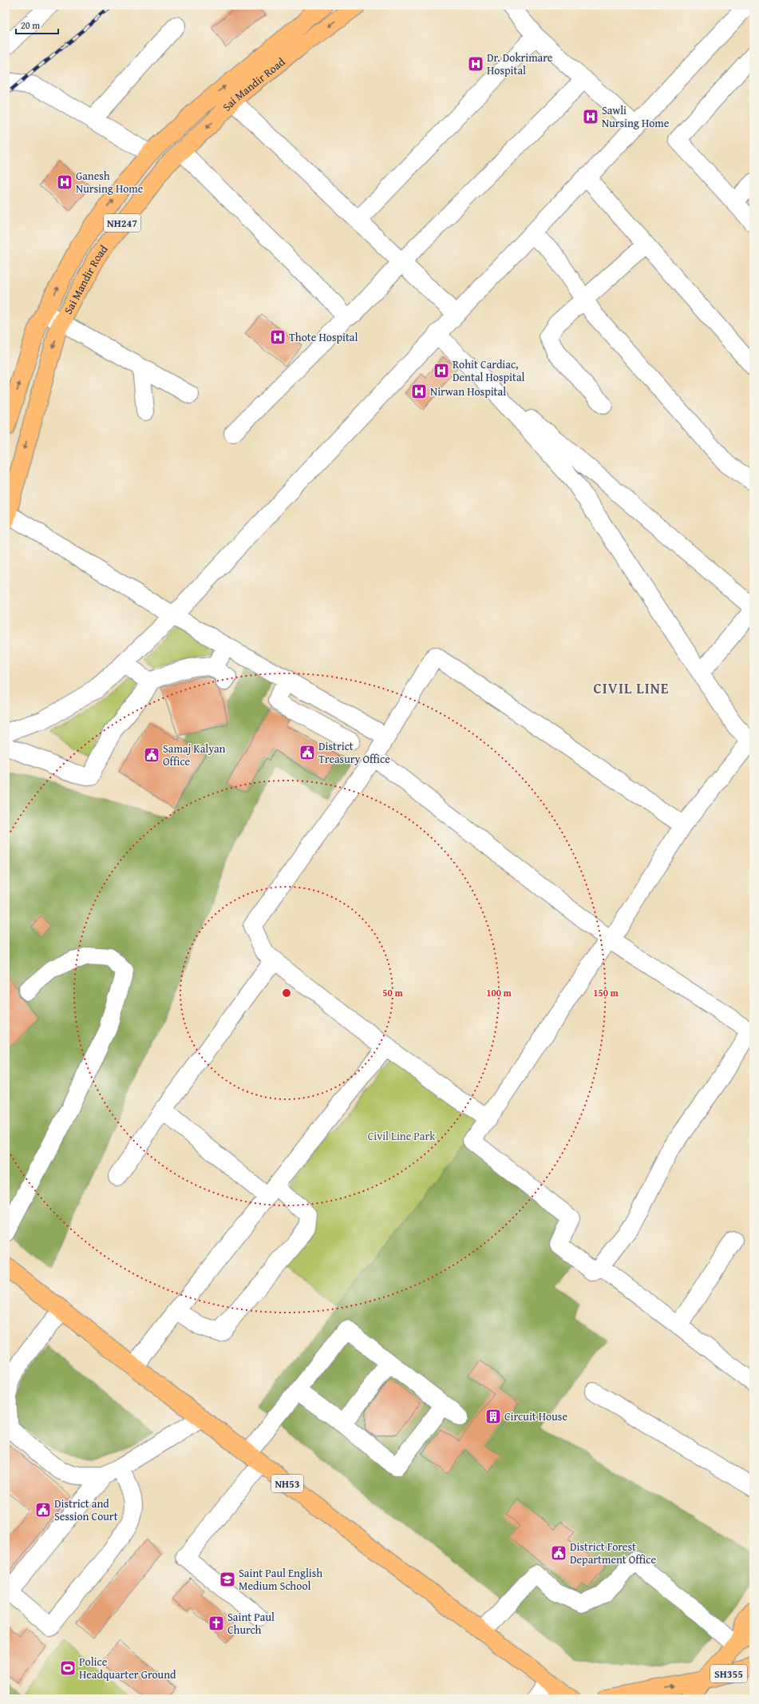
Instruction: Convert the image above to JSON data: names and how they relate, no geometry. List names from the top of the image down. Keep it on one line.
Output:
{"streets":{"main road":["Sai Mandir Road","NH247","NH53","SH355"]},"districts":["CIVIL LINE"],"parks":["Civil Line Park"],"places":{"hospital":["Dr. Dokrimare Hospital","Sawli Nursing Home","Ganesh Nursing Home","Thote Hospital","Rohit Cardiac, Dental Hospital","Nirwan Hospital"],"public building":["District Treasury Office","Samaj Kalyan Office","District and Session Court","District Forest Department Office"],"building":["Circuit House"],"school or university":["Saint Paul English Medium School"],"church":["Saint Paul Church"],"sports":["Police Headquarter Ground"]},"scale_bar":"20 m","rings":["50 m","100 m","150 m"]}
